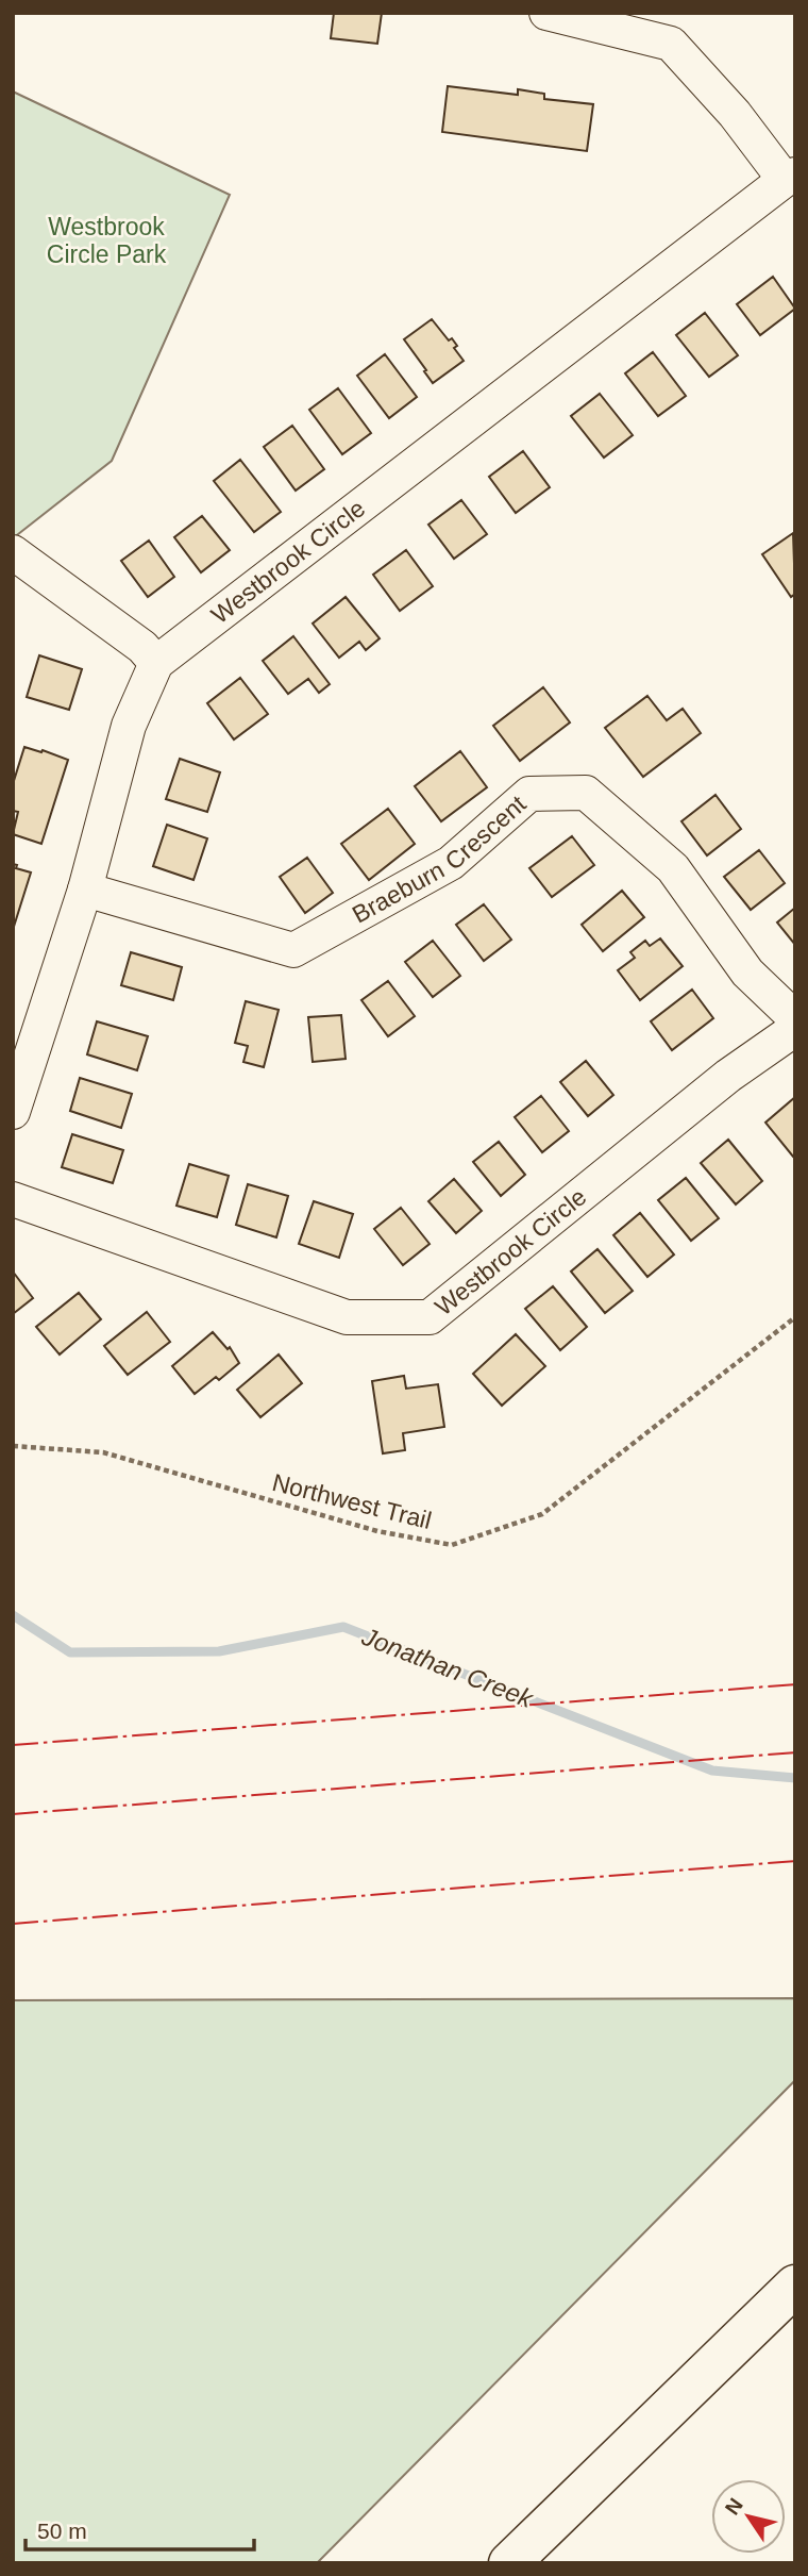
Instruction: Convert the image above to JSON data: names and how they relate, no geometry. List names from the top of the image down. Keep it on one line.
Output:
{"streets":{"street":["Westbrook Circle","Braeburn Crescent"],"path":["Northwest Trail"]},"crossings":[["Westbrook Circle","Braeburn Crescent"]],"water":["Jonathan Creek"],"parks":["Westbrook Circle Park"],"scale_bar":"50 m","north":"top left"}
